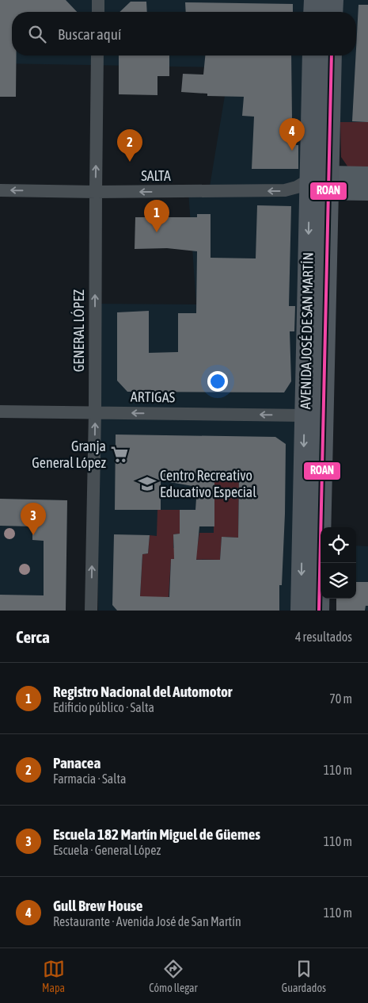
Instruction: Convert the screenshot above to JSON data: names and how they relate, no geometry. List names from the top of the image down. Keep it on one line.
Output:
{"streets":{"main road":["AVENIDA JOSÉ DE SAN MARTÍN"],"street":["SALTA","GENERAL LÓPEZ","ARTIGAS"]},"crossings":[["SALTA","GENERAL LÓPEZ"],["SALTA","AVENIDA JOSÉ DE SAN MARTÍN"],["GENERAL LÓPEZ","ARTIGAS"],["AVENIDA JOSÉ DE SAN MARTÍN","ARTIGAS"]],"one_way":["SALTA","GENERAL LÓPEZ","ARTIGAS"],"places":{"supermarket":["Granja General López"],"school or university":["Centro Recreativo Educativo Especial"]},"lines":["transit line ROAN"],"page":{"search":"Buscar aquí","pins":["4","2","1","3"],"heading":["Cerca","4 resultados"],"list":[{"mark":"1","name":"Registro Nacional del Automotor","note":"Edificio público · Salta","value":"70 m"},{"mark":"2","name":"Panacea","note":"Farmacia · Salta","value":"110 m"},{"mark":"3","name":"Escuela 182 Martín Miguel de Güemes","note":"Escuela · General López","value":"110 m"},{"mark":"4","name":"Gull Brew House","note":"Restaurante · Avenida José de San Martín","value":"110 m"}],"nav":["Mapa","Cómo llegar","Guardados"]}}
